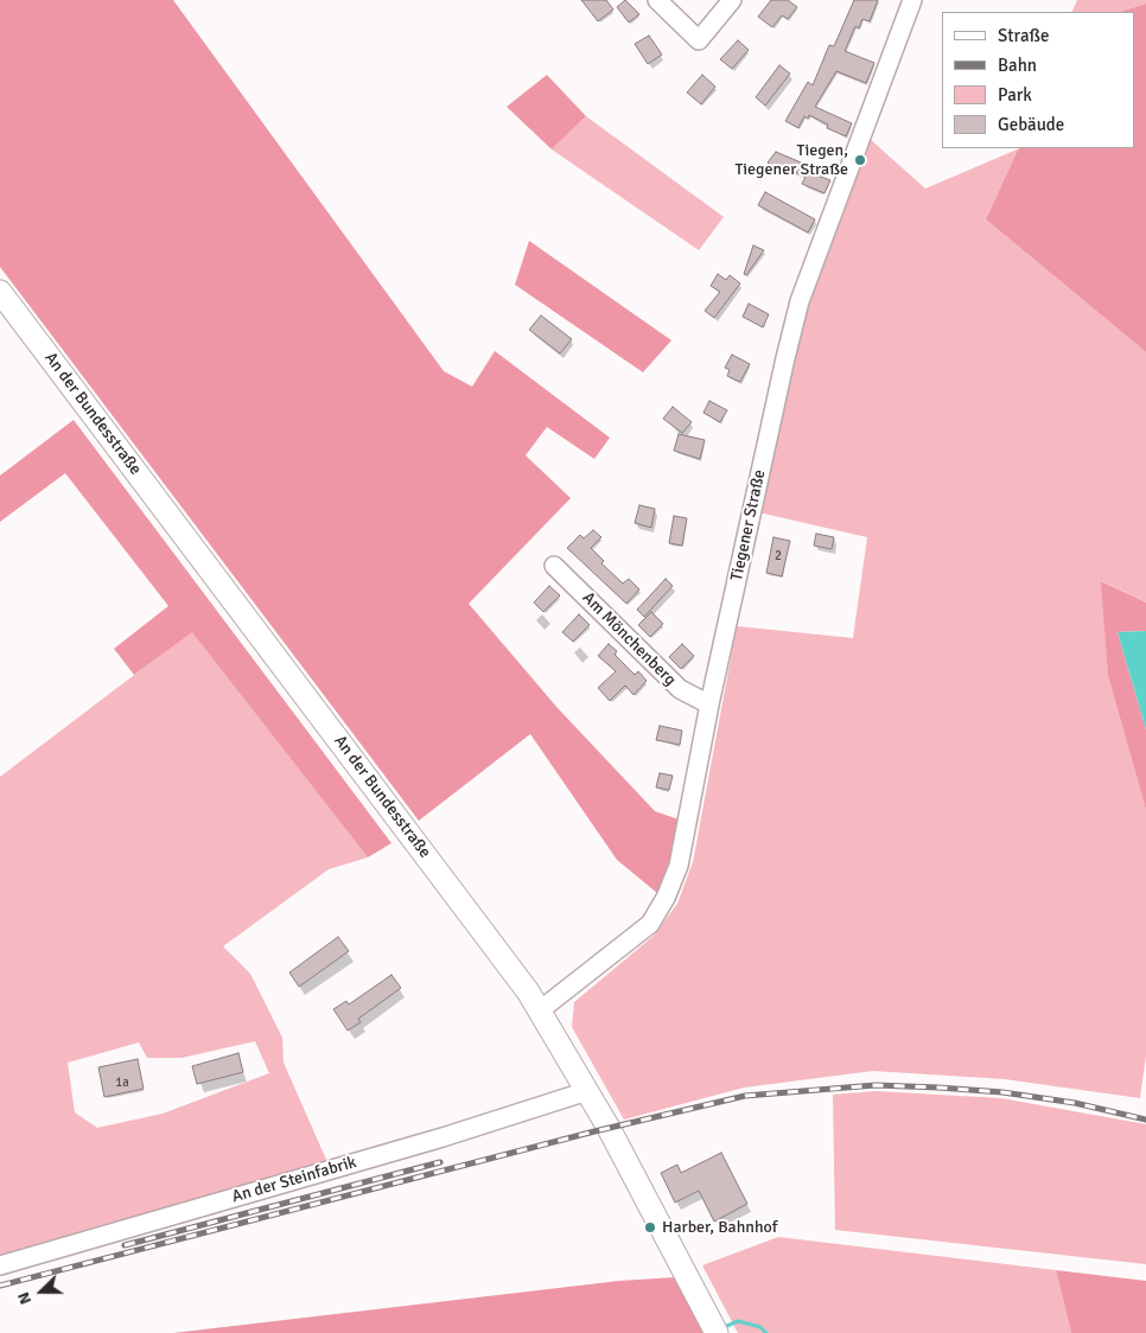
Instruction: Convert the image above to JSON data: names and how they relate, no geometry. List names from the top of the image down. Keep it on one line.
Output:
{"streets":{"main road":["An der Bundesstraße"],"street":["Tiegener Straße","Am Mönchenberg","An der Steinfabrik"]},"crossings":[["An der Bundesstraße","Tiegener Straße"],["An der Bundesstraße","An der Steinfabrik"],["Tiegener Straße","Am Mönchenberg"]],"places":["Tiegen, Tiegener Straße","Harber, Bahnhof"],"house_numbers":["2","1a"],"legend":["Straße","Bahn","Park","Gebäude"],"north":"left"}
